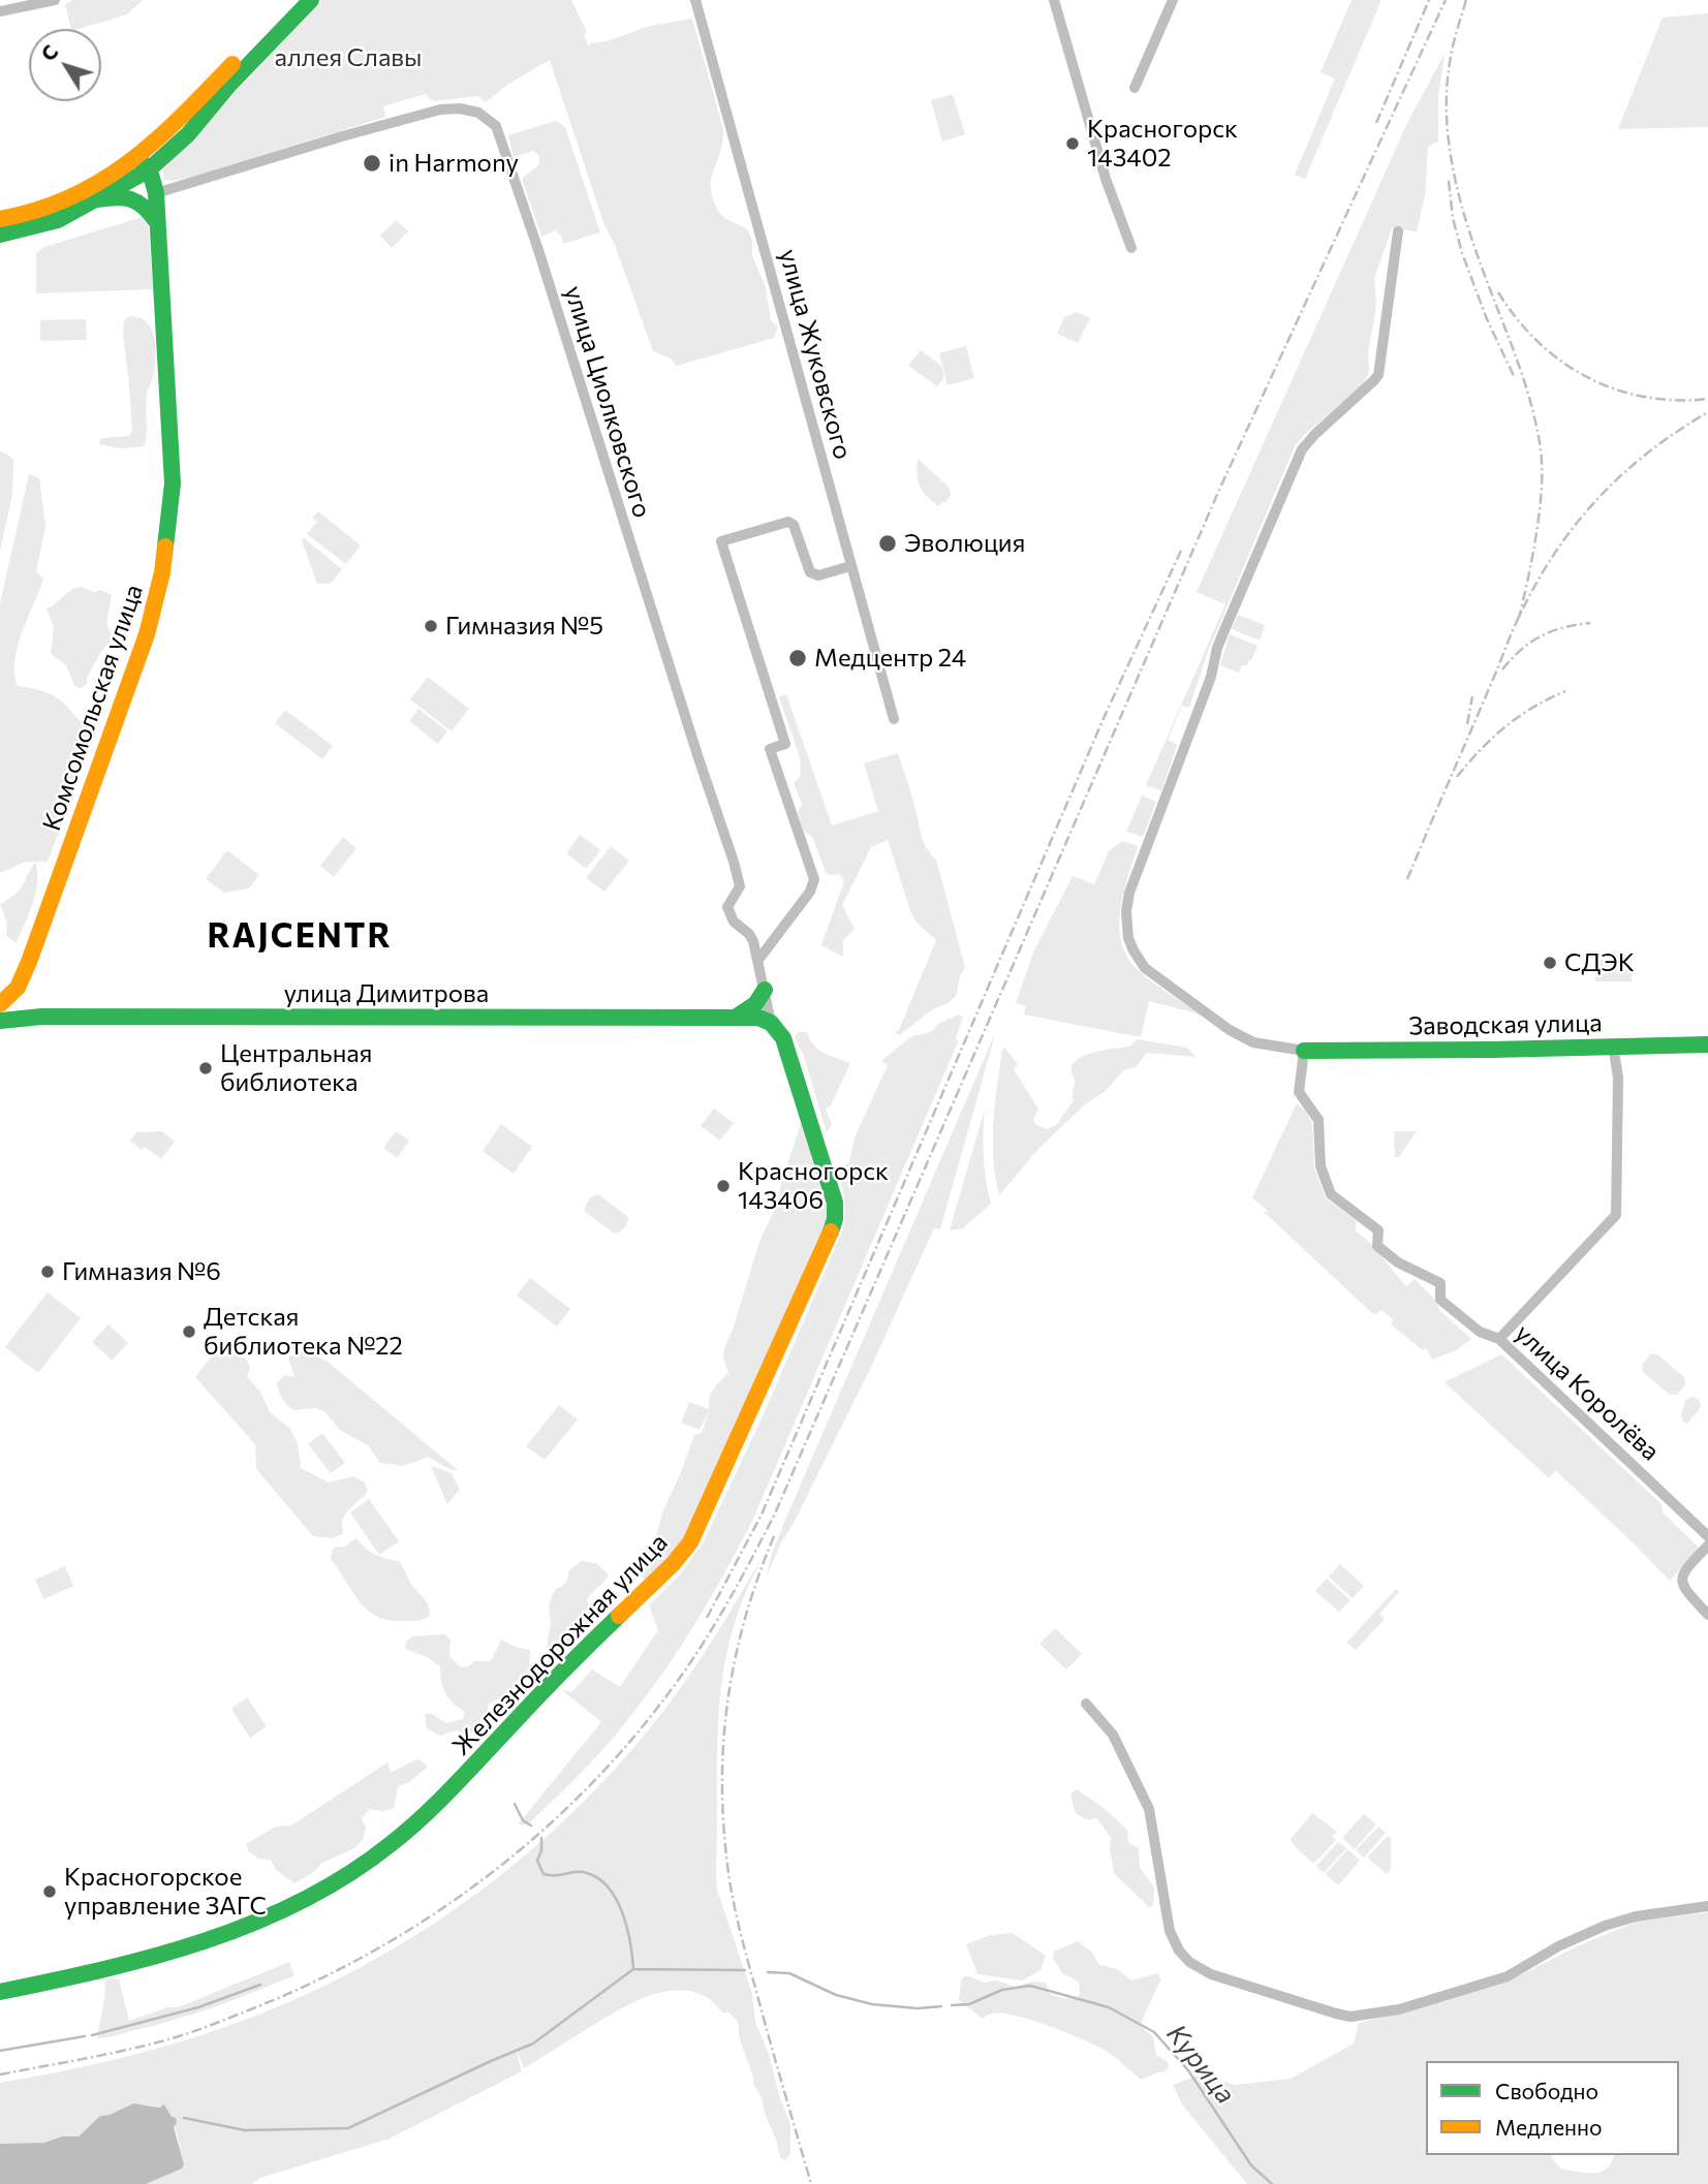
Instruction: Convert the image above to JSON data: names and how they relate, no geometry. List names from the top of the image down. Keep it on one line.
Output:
{"streets":{"street":["улица Жуковского","улица Циолковского","Комсомольская улица","улица Димитрова","Заводская улица","улица Королёва","Железнодорожная улица"]},"crossings":[["улица Циолковского","Комсомольская улица"],["улица Циолковского","улица Димитрова"],["улица Циолковского","Железнодорожная улица"],["улица Димитрова","Железнодорожная улица"],["Заводская улица","улица Королёва"]],"districts":["RAJCENTR"],"water":["Курица"],"parks":["аллея Славы"],"places":["Красногорск 143402","in Harmony","Эволюция","Гимназия №5","Медцентр 24","СДЭК","Центральная библиотека","Красногорск 143406","Гимназия №6","Детская библиотека №22","Красногорское управление ЗАГС"],"legend":["Свободно","Медленно"],"north":"top left"}
